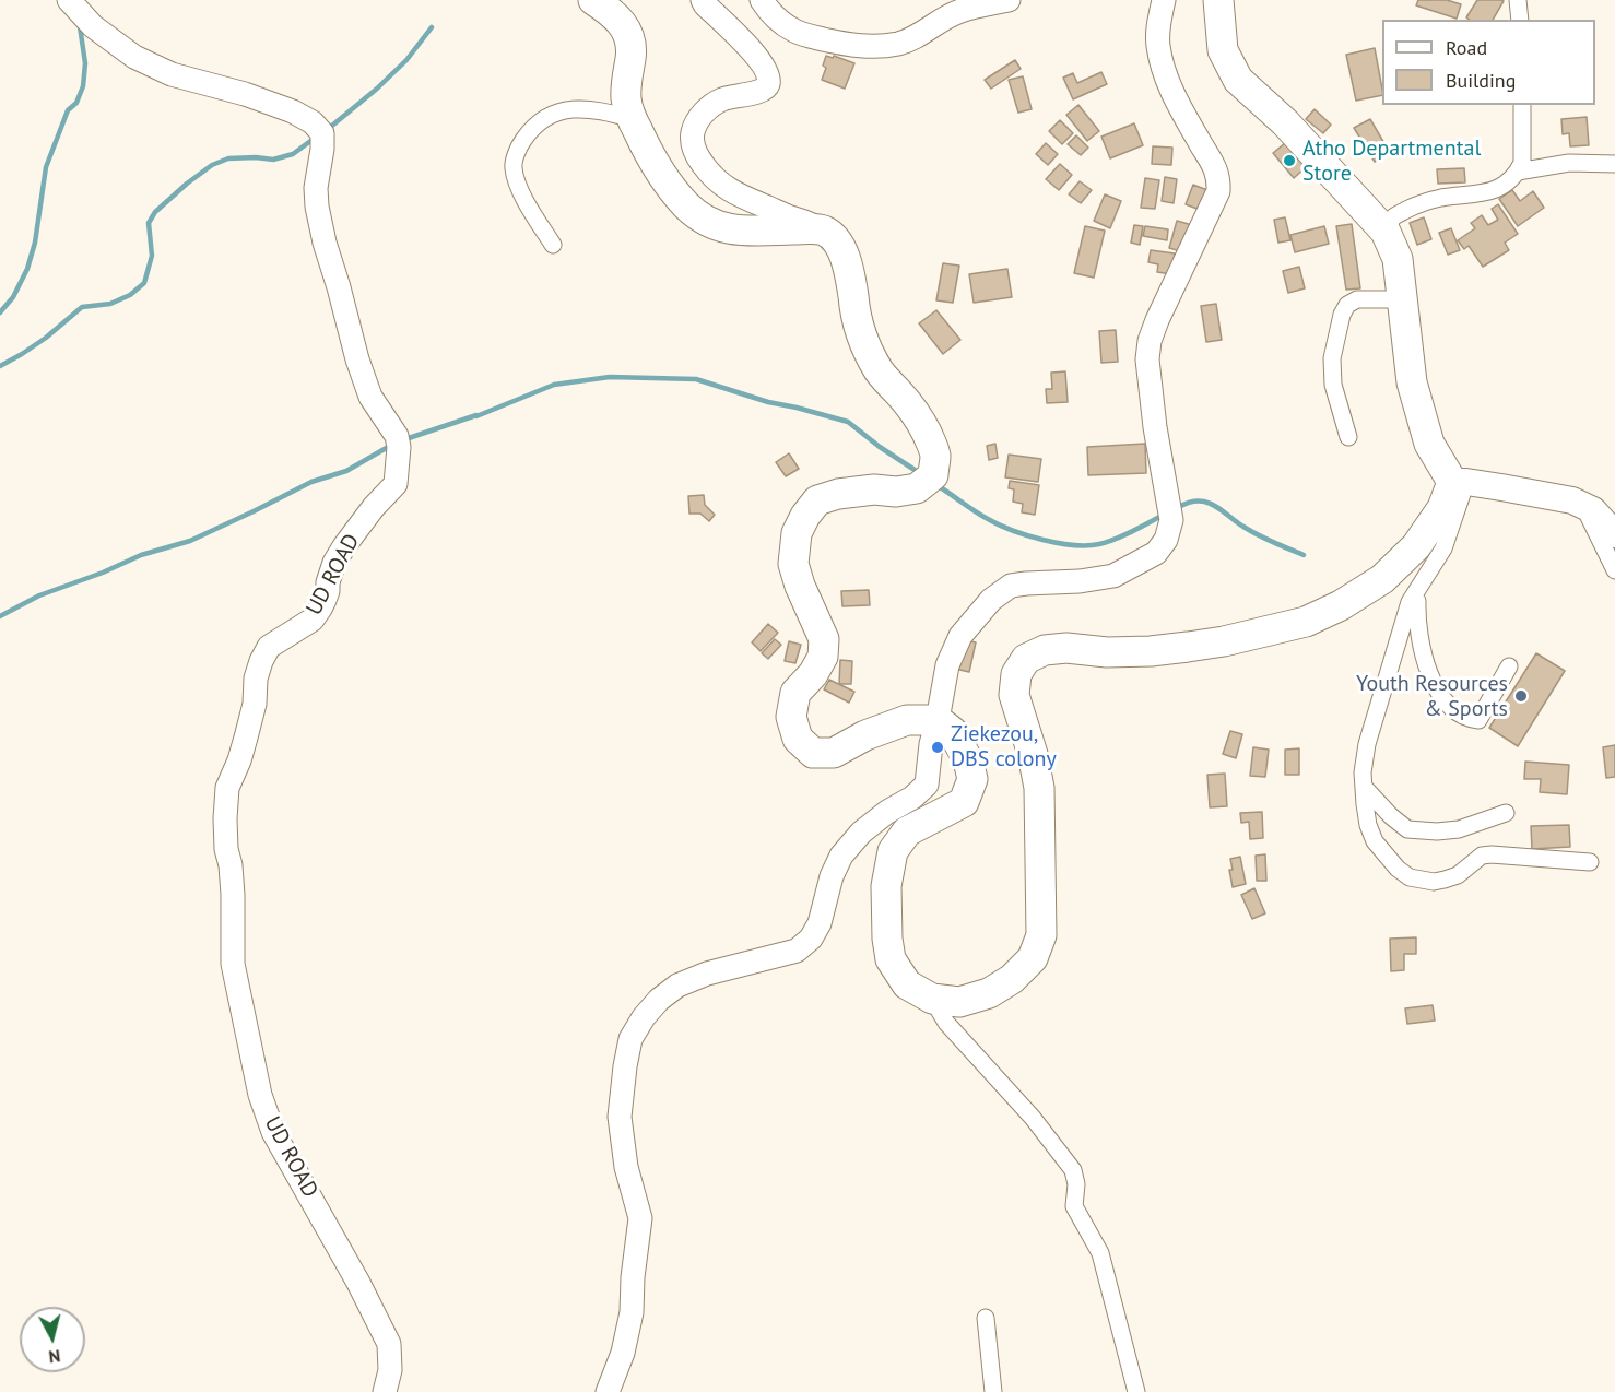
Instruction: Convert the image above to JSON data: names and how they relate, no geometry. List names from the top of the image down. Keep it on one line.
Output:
{"streets":{"street":["UD ROAD"]},"places":["Atho Departmental Store","Youth Resources & Sports","Ziekezou, DBS colony"],"legend":["Road","Building"],"north":"bottom"}
